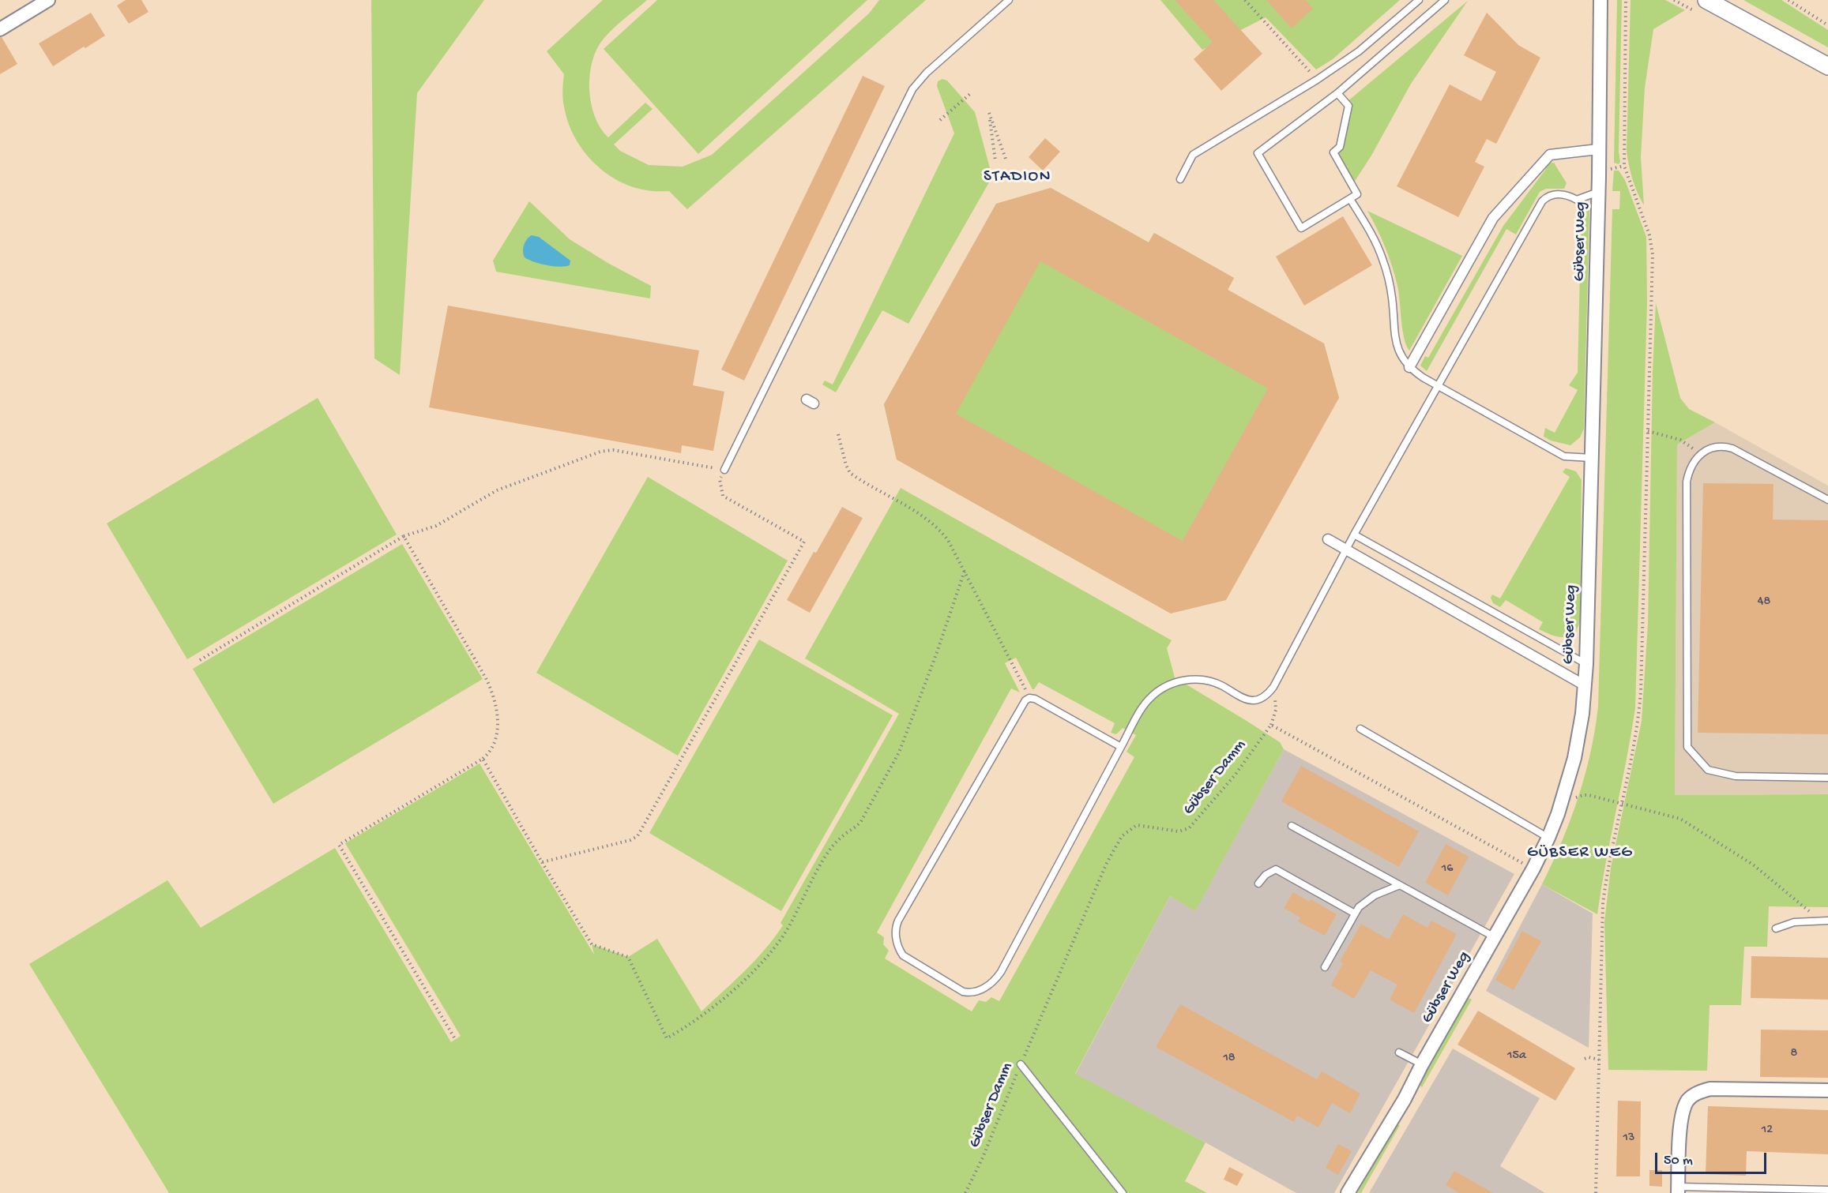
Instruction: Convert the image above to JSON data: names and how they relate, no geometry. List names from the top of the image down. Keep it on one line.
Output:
{"streets":{"street":["Gübser Weg"],"path":["Gübser Damm"]},"districts":["STADION","GÜBSER WEG"],"house_numbers":["48","16","8","15a","18","12","13"],"scale_bar":"50 m"}
